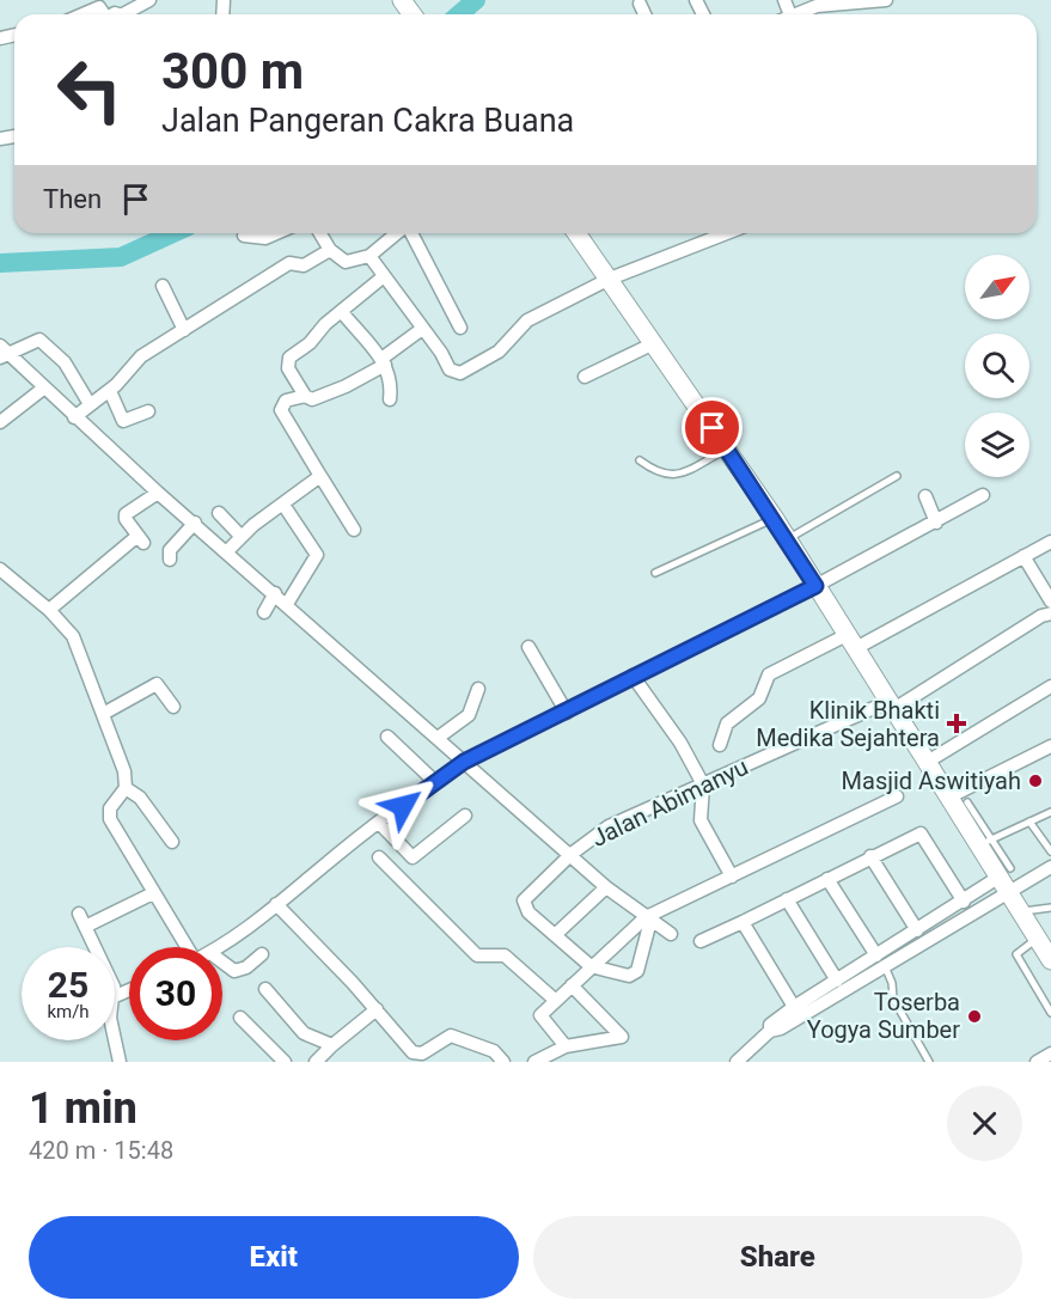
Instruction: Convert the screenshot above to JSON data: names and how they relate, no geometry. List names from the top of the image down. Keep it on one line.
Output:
{"streets":{"street":["Jalan Abimanyu"]},"places":{"health":["Klinik Bhakti Medika Sejahtera"],"other":["Masjid Aswitiyah","Toserba Yogya Sumber"]},"north":"top right","page":{"turn":["300 m","Jalan Pangeran Cakra Buana"],"then":"Then","speed":"25 km/h","limit":"30","heading":["1 min","420 m · 15:48"],"buttons":["Exit","Share"]}}
